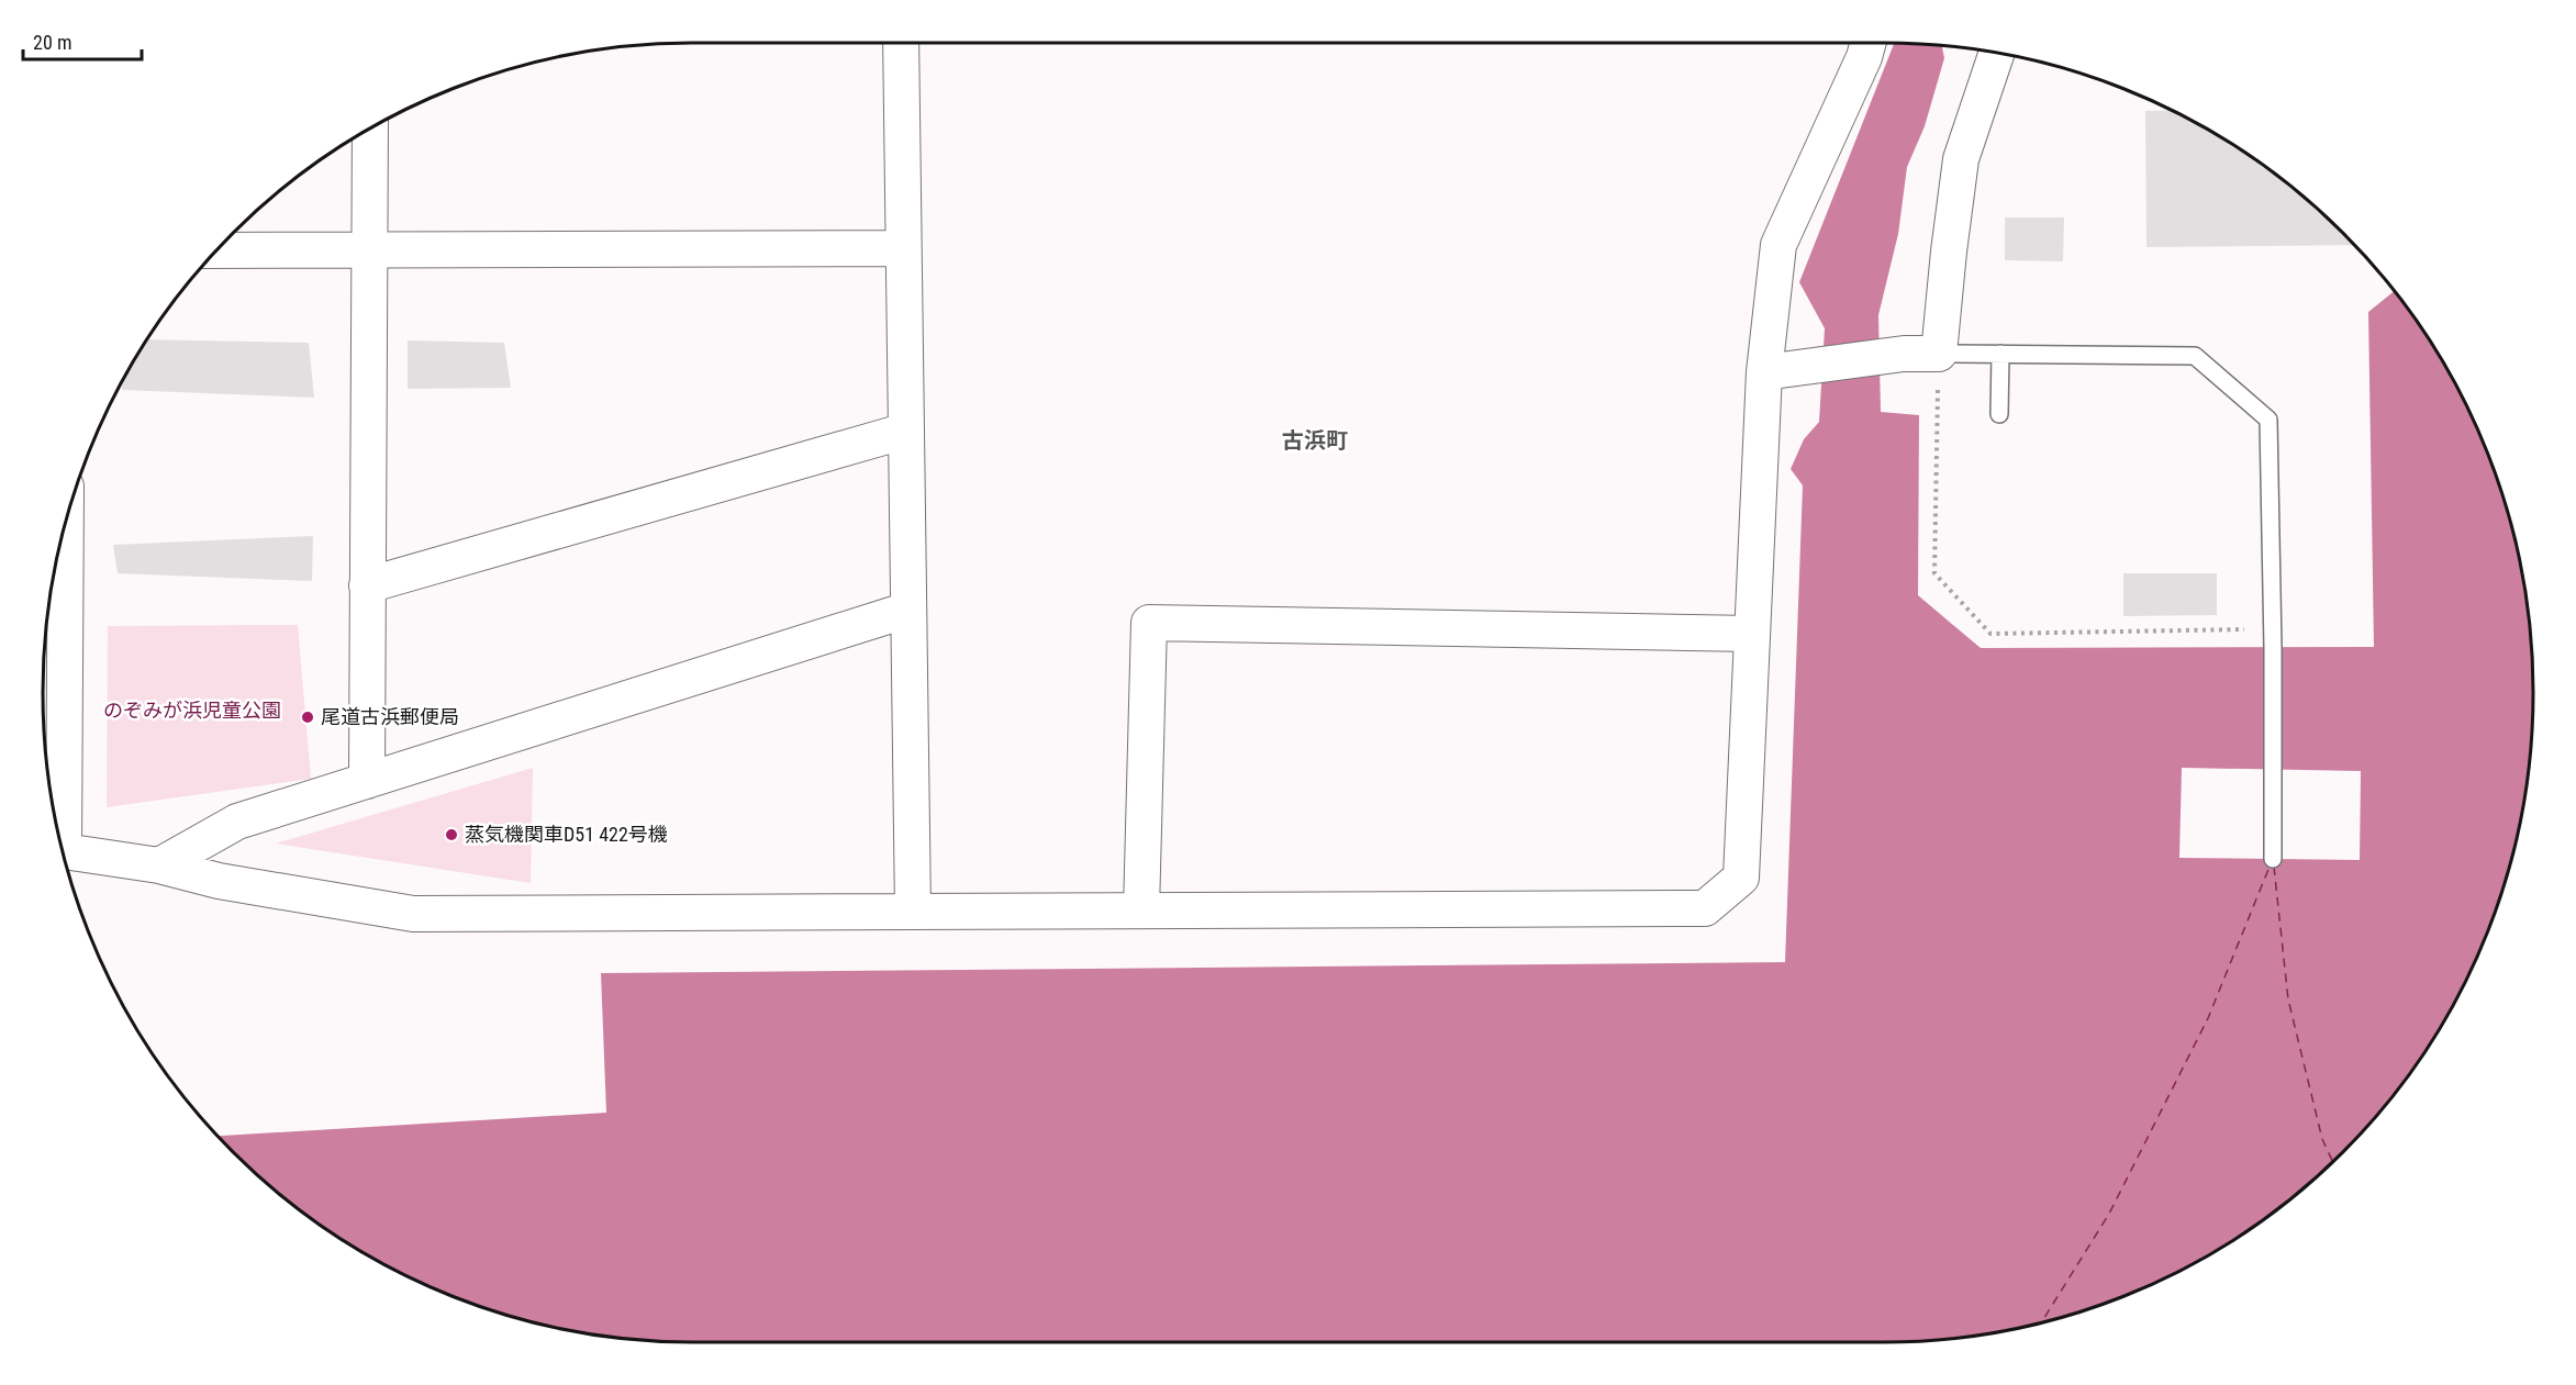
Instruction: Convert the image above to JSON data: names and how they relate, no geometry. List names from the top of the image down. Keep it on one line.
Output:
{"districts":["古浜町"],"parks":["のぞみが浜児童公園"],"places":["尾道古浜郵便局","蒸気機関車D51 422号機"],"scale_bar":"20 m"}
